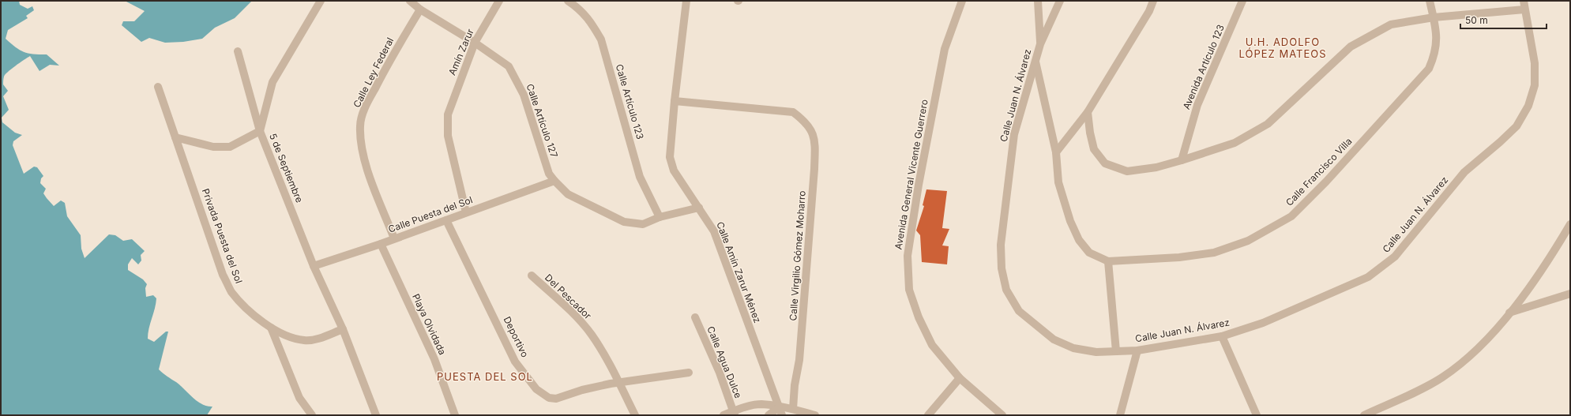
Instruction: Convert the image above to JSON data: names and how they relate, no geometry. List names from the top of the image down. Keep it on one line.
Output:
{"streets":{"street":["Amín Zarur","Avenida Artículo 123","Calle Ley Federal","Calle Juan N. Álvarez","Calle Artículo 123","Calle Artículo 127","5 de Septiembre","Calle Francisco Villa","Avenida General Vicente Guerrero","Calle Puesta del Sol","Privada Puesta del Sol","Calle Virgilio Gómez Moharro","Calle Amín Zarur Ménez","Del Pescador","Playa Olvidada","Deportivo","Calle Agua Dulce"]},"crossings":[["Amín Zarur","Calle Artículo 127"],["Amín Zarur","Calle Puesta del Sol"],["Calle Ley Federal","Calle Artículo 127"],["Calle Ley Federal","Calle Puesta del Sol"],["Calle Juan N. Álvarez","Calle Francisco Villa"],["Calle Artículo 123","Calle Artículo 127"],["Calle Artículo 127","Calle Puesta del Sol"],["5 de Septiembre","Calle Puesta del Sol"],["Calle Puesta del Sol","Playa Olvidada"],["Calle Puesta del Sol","Deportivo"],["Calle Virgilio Gómez Moharro","Calle Amín Zarur Ménez"],["Del Pescador","Deportivo"]],"districts":["U.H. ADOLFO LÓPEZ MATEOS","PUESTA DEL SOL"],"scale_bar":"50 m"}
